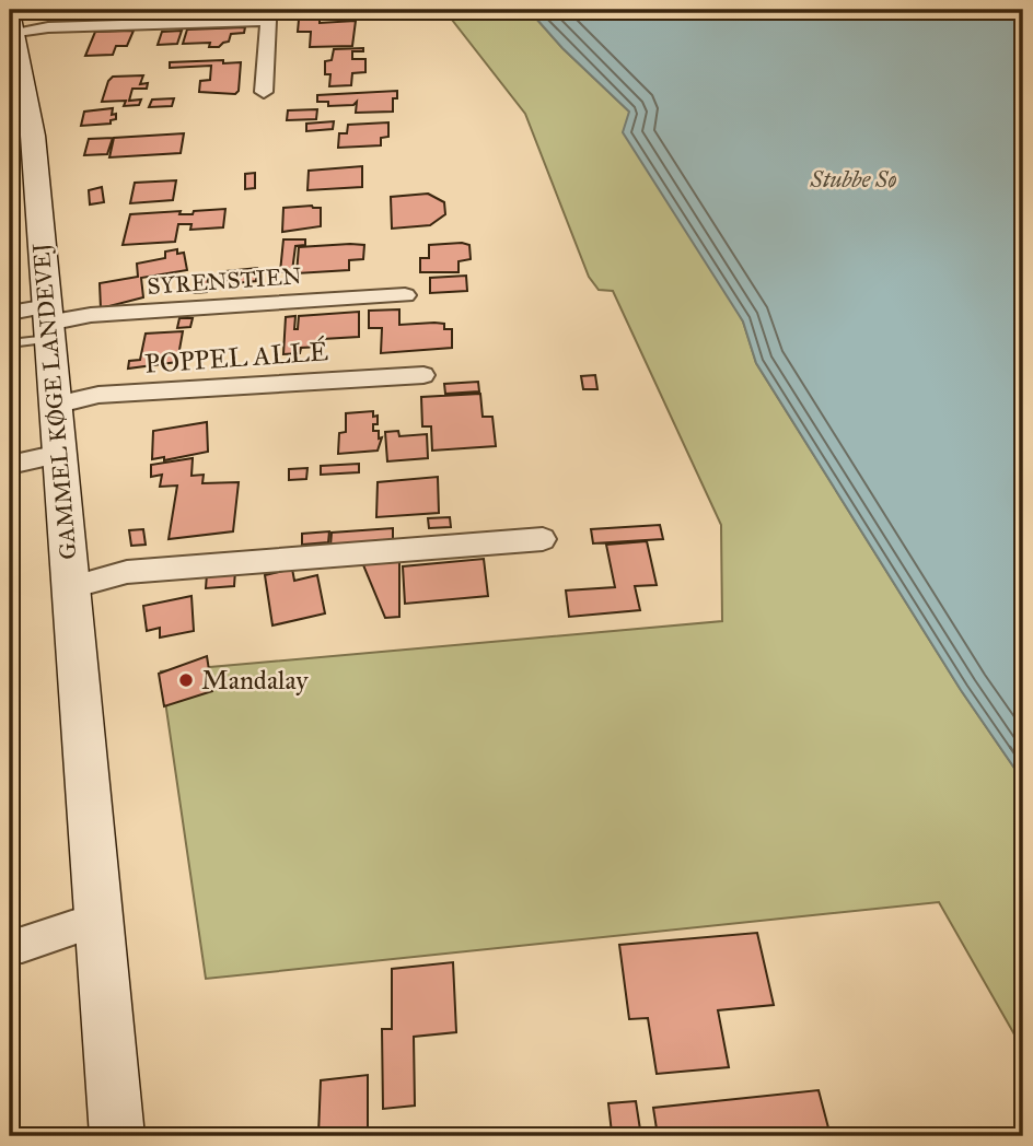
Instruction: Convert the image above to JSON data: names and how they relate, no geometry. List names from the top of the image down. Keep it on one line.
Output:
{"streets":{"main road":["GAMMEL KØGE LANDEVEJ"],"street":["SYRENSTIEN","POPPEL ALLÉ"]},"crossings":[["SYRENSTIEN","GAMMEL KØGE LANDEVEJ"],["POPPEL ALLÉ","GAMMEL KØGE LANDEVEJ"]],"water":["Stubbe Sø"],"places":["Mandalay"]}
